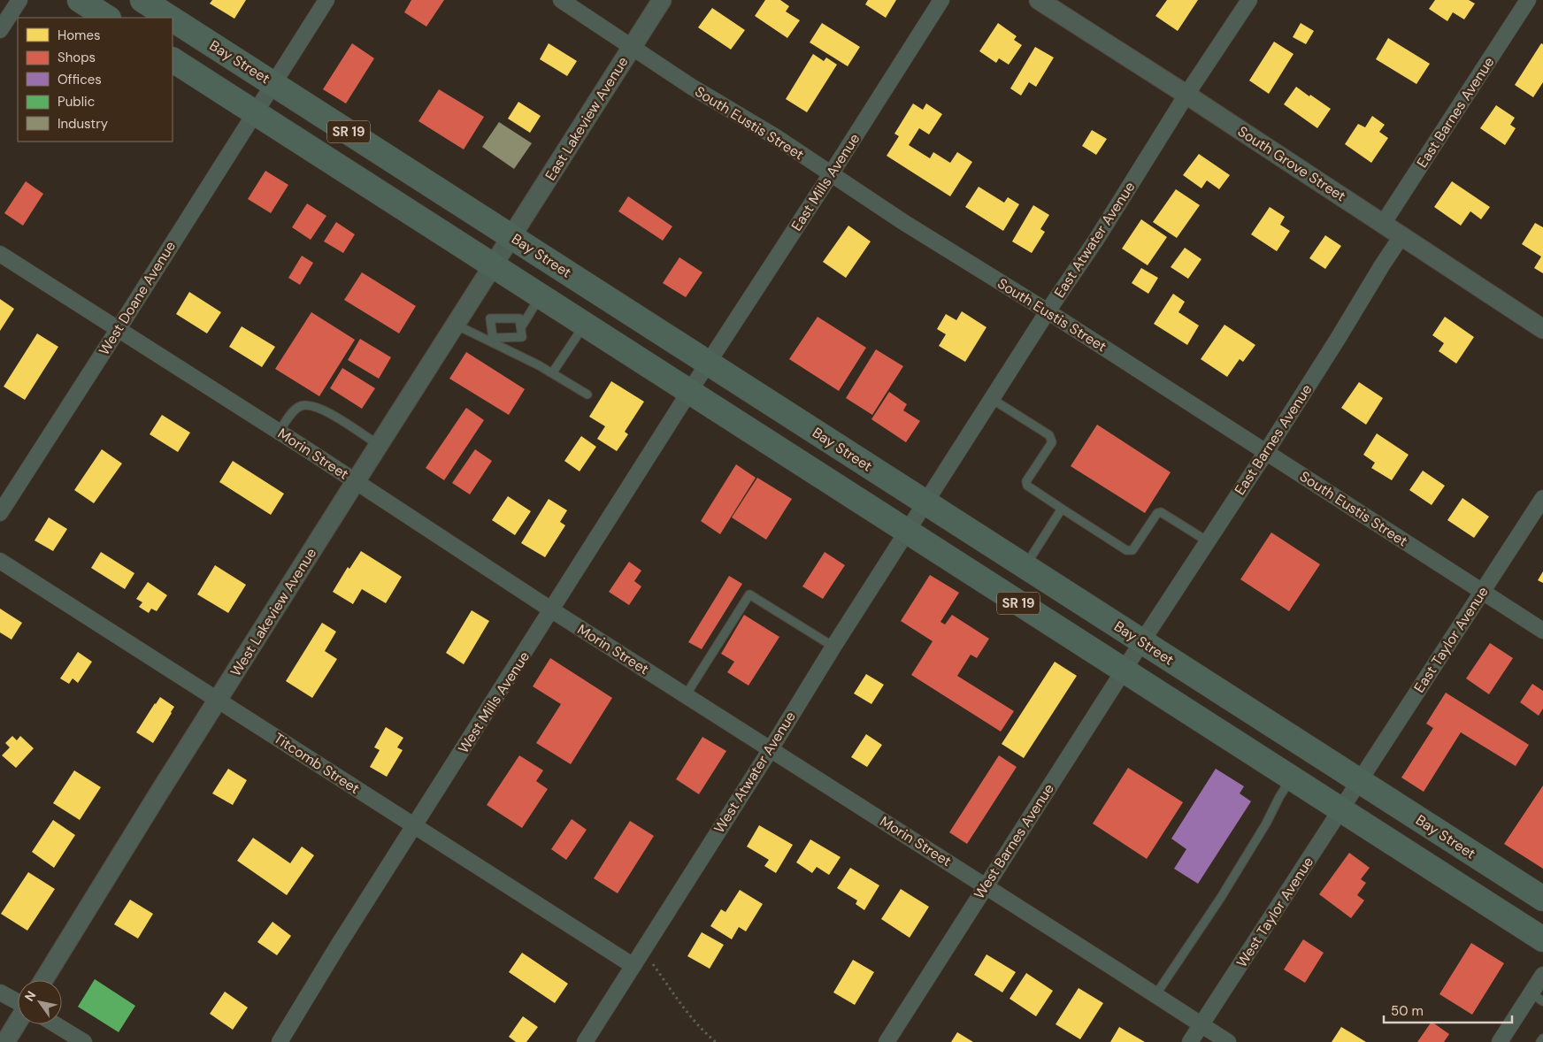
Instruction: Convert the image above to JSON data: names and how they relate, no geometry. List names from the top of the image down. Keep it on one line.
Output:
{"streets":{"main road":["Bay Street","SR 19"],"street":["East Barnes Avenue","East Lakeview Avenue","South Eustis Street","South Grove Street","East Mills Avenue","East Atwater Avenue","West Doane Avenue","Morin Street","West Lakeview Avenue","East Taylor Avenue","West Mills Avenue","Titcomb Street","West Atwater Avenue","West Barnes Avenue","West Taylor Avenue"]},"crossings":[["Bay Street","East Barnes Avenue"],["Bay Street","East Lakeview Avenue"],["Bay Street","East Mills Avenue"],["Bay Street","East Atwater Avenue"],["Bay Street","West Doane Avenue"],["Bay Street","West Lakeview Avenue"],["Bay Street","East Taylor Avenue"],["Bay Street","West Mills Avenue"],["Bay Street","West Atwater Avenue"],["Bay Street","West Barnes Avenue"],["Bay Street","West Taylor Avenue"],["East Barnes Avenue","South Eustis Street"],["East Barnes Avenue","South Grove Street"],["East Barnes Avenue","West Barnes Avenue"],["East Lakeview Avenue","South Eustis Street"],["East Lakeview Avenue","West Lakeview Avenue"],["South Eustis Street","East Mills Avenue"],["South Eustis Street","East Atwater Avenue"],["South Eustis Street","East Taylor Avenue"],["SR 19","West Doane Avenue"],["SR 19","West Lakeview Avenue"],["SR 19","West Mills Avenue"],["SR 19","West Atwater Avenue"],["SR 19","West Barnes Avenue"],["SR 19","West Taylor Avenue"],["South Grove Street","East Atwater Avenue"],["East Mills Avenue","West Mills Avenue"],["East Atwater Avenue","West Atwater Avenue"],["West Doane Avenue","Morin Street"],["Morin Street","West Lakeview Avenue"],["Morin Street","West Mills Avenue"],["Morin Street","West Atwater Avenue"],["Morin Street","West Barnes Avenue"],["Morin Street","West Taylor Avenue"],["West Lakeview Avenue","Titcomb Street"],["East Taylor Avenue","West Taylor Avenue"],["West Mills Avenue","Titcomb Street"],["Titcomb Street","West Atwater Avenue"]],"legend":["Homes","Shops","Offices","Public","Industry"],"scale_bar":"50 m","north":"top left"}
